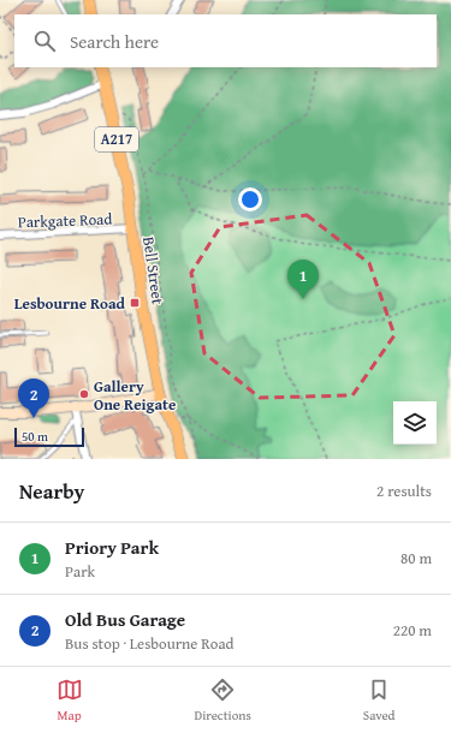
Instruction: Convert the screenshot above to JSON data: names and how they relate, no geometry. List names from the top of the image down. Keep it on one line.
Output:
{"streets":{"main road":["A217","Bell Street"],"street":["Parkgate Road"]},"crossings":[["A217","Bell Street"],["Parkgate Road","Bell Street"]],"places":{"transit":["Lesbourne Road"],"other":["Gallery One Reigate"]},"scale_bar":"50 m","page":{"search":"Search here","pins":["1","2"],"scale":"50 m","heading":["Nearby","2 results"],"list":[{"mark":"1","name":"Priory Park","note":"Park","value":"80 m"},{"mark":"2","name":"Old Bus Garage","note":"Bus stop · Lesbourne Road","value":"220 m"}],"nav":["Map","Directions","Saved"]}}
